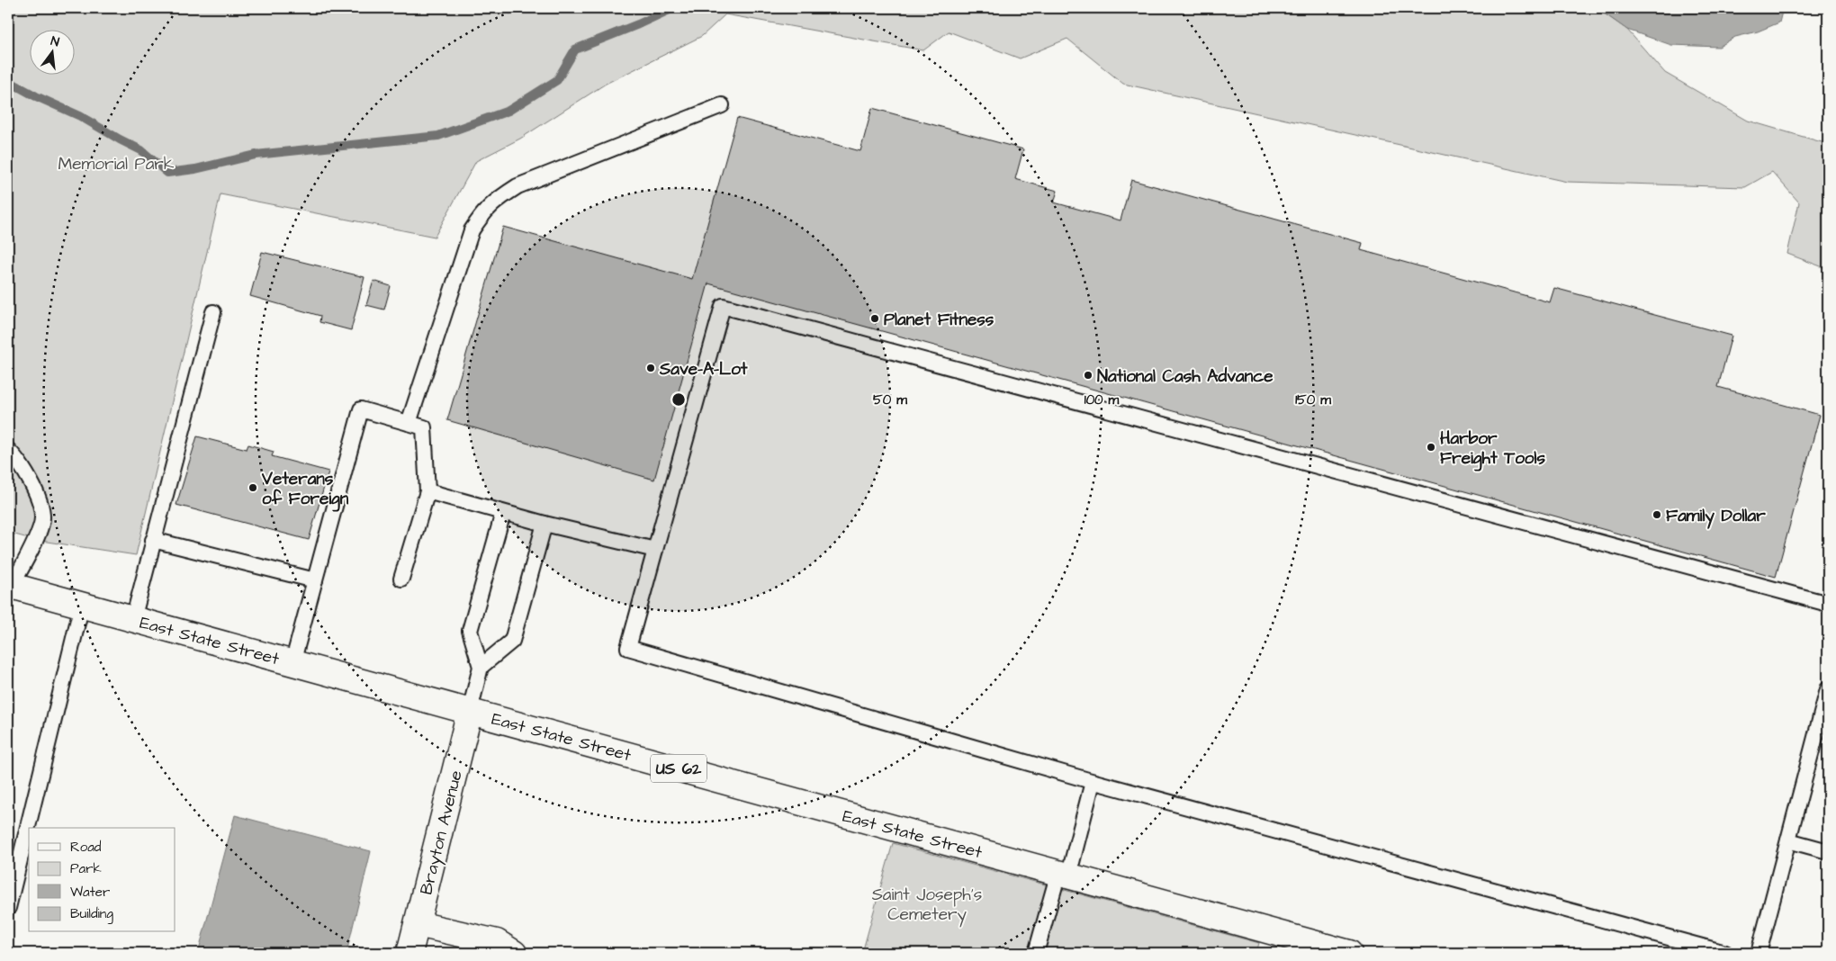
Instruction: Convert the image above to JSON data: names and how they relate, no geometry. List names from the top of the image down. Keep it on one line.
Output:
{"streets":{"main road":["East State Street","US 62","Brayton Avenue"]},"crossings":[["East State Street","Brayton Avenue"]],"parks":["Memorial Park","Saint Joseph's Cemetery"],"places":["Planet Fitness","Save-A-Lot","National Cash Advance","Harbor Freight Tools","Veterans of Foreign","Family Dollar"],"legend":["Road","Park","Water","Building"],"north":"top","rings":["50 m","100 m","150 m"]}
